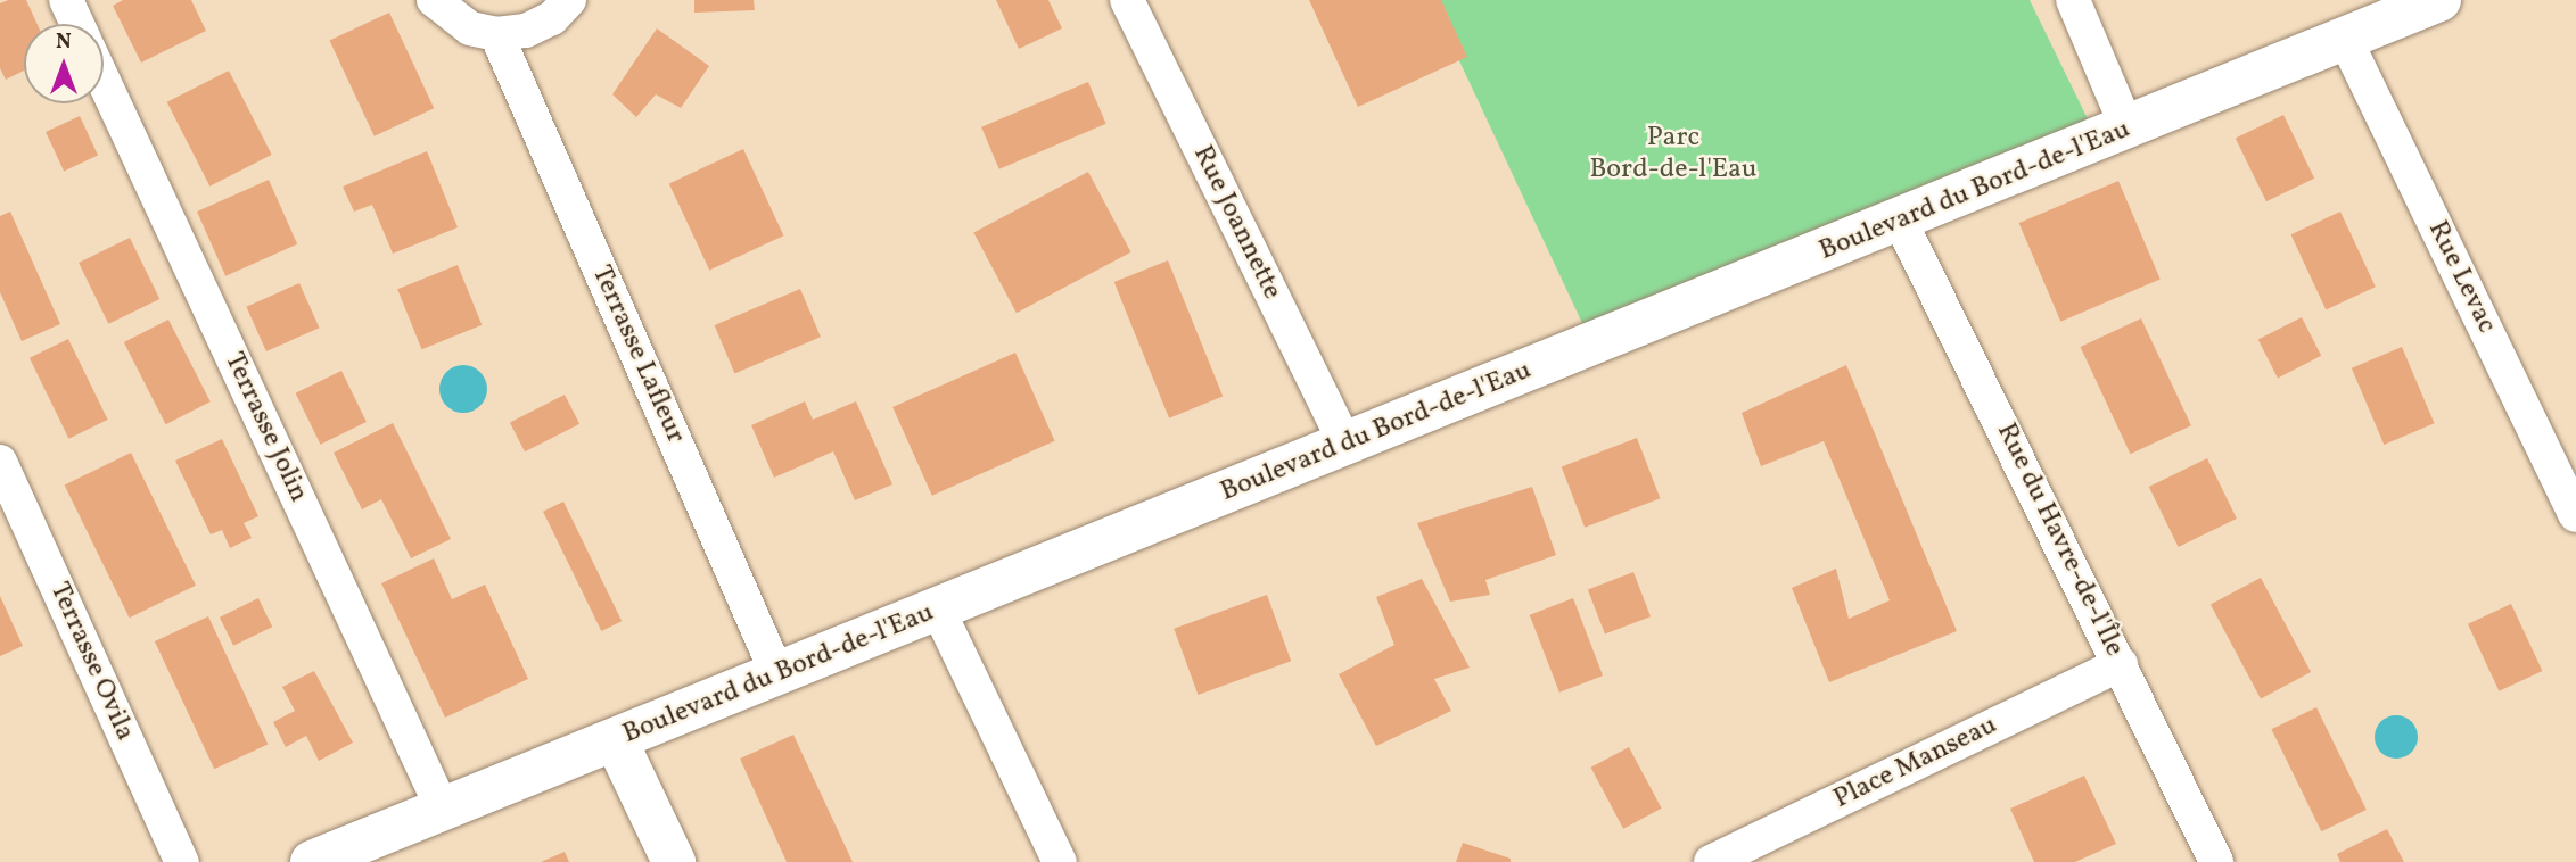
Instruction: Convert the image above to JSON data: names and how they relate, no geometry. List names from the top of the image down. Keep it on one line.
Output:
{"streets":{"street":["Boulevard du Bord-de-l'Eau","Rue Joannette","Rue Levac","Terrasse Lafleur","Terrasse Jolin","Rue du Havre-de-l'Île","Terrasse Ovila","Place Manseau"]},"crossings":[["Boulevard du Bord-de-l'Eau","Rue Joannette"],["Boulevard du Bord-de-l'Eau","Rue Levac"],["Boulevard du Bord-de-l'Eau","Terrasse Lafleur"],["Boulevard du Bord-de-l'Eau","Terrasse Jolin"],["Boulevard du Bord-de-l'Eau","Rue du Havre-de-l'Île"],["Rue du Havre-de-l'Île","Place Manseau"]],"parks":["Parc Bord-de-l'Eau"],"north":"top"}
